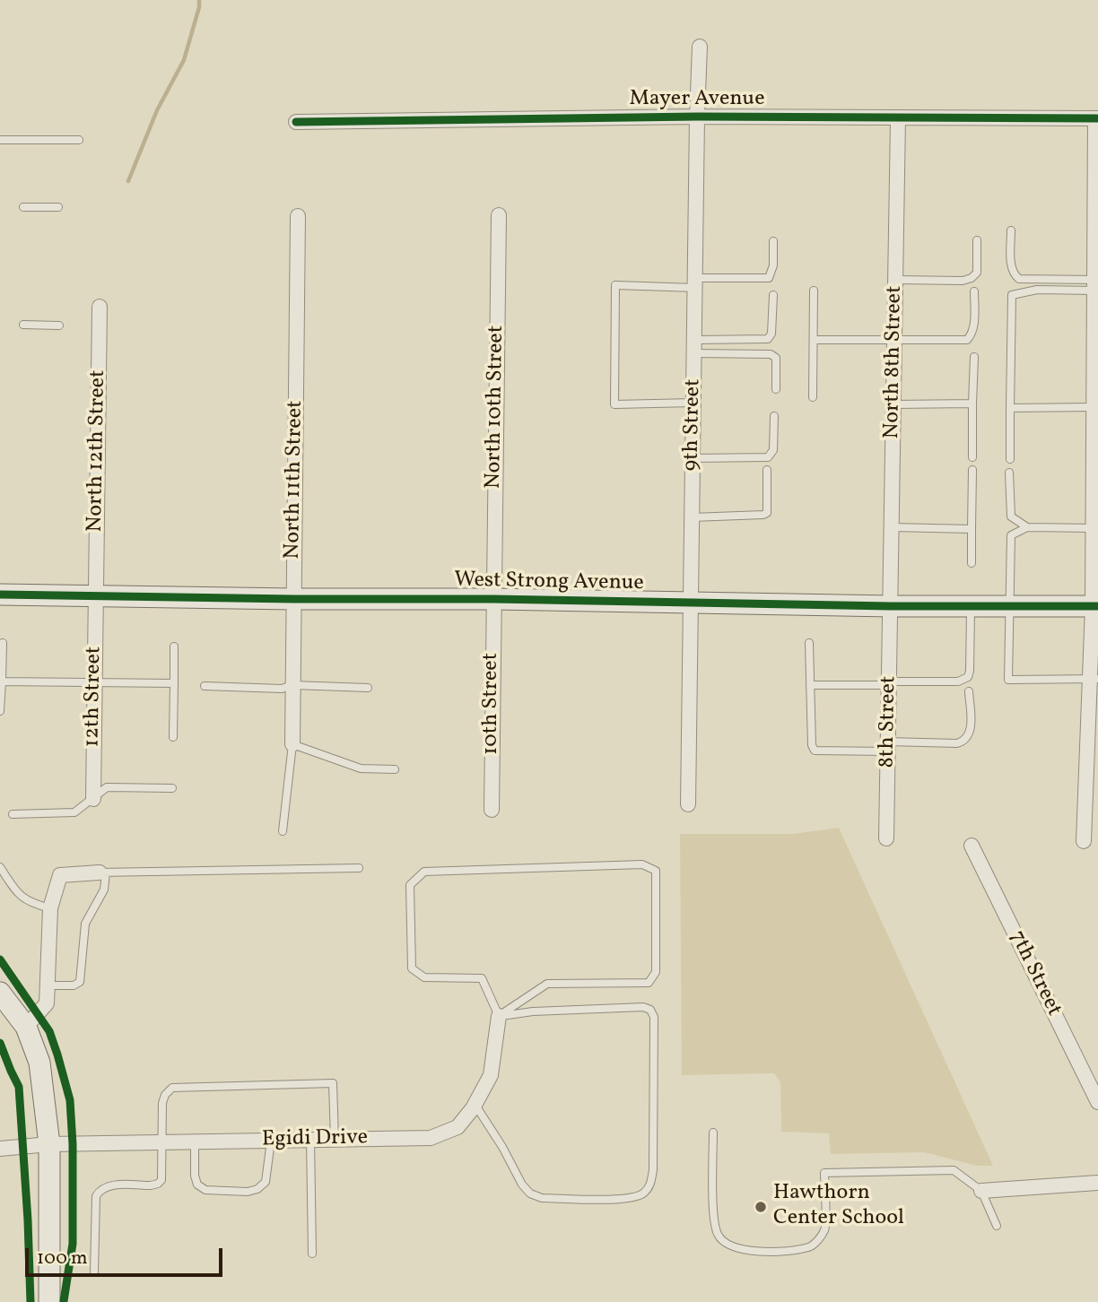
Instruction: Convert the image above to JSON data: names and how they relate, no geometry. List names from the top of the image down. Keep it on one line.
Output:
{"streets":{"street":["Mayer Avenue","North 8th Street","North 10th Street","9th Street","North 12th Street","North 11th Street","West Strong Avenue","12th Street","10th Street","8th Street","7th Street","Egidi Drive"]},"crossings":[["Mayer Avenue","North 8th Street"],["Mayer Avenue","9th Street"],["North 8th Street","West Strong Avenue"],["North 8th Street","8th Street"],["North 10th Street","West Strong Avenue"],["North 10th Street","10th Street"],["9th Street","West Strong Avenue"],["North 12th Street","West Strong Avenue"],["North 12th Street","12th Street"],["North 11th Street","West Strong Avenue"],["West Strong Avenue","12th Street"],["West Strong Avenue","10th Street"],["West Strong Avenue","8th Street"]],"places":["Hawthorn Center School"],"scale_bar":"100 m"}
